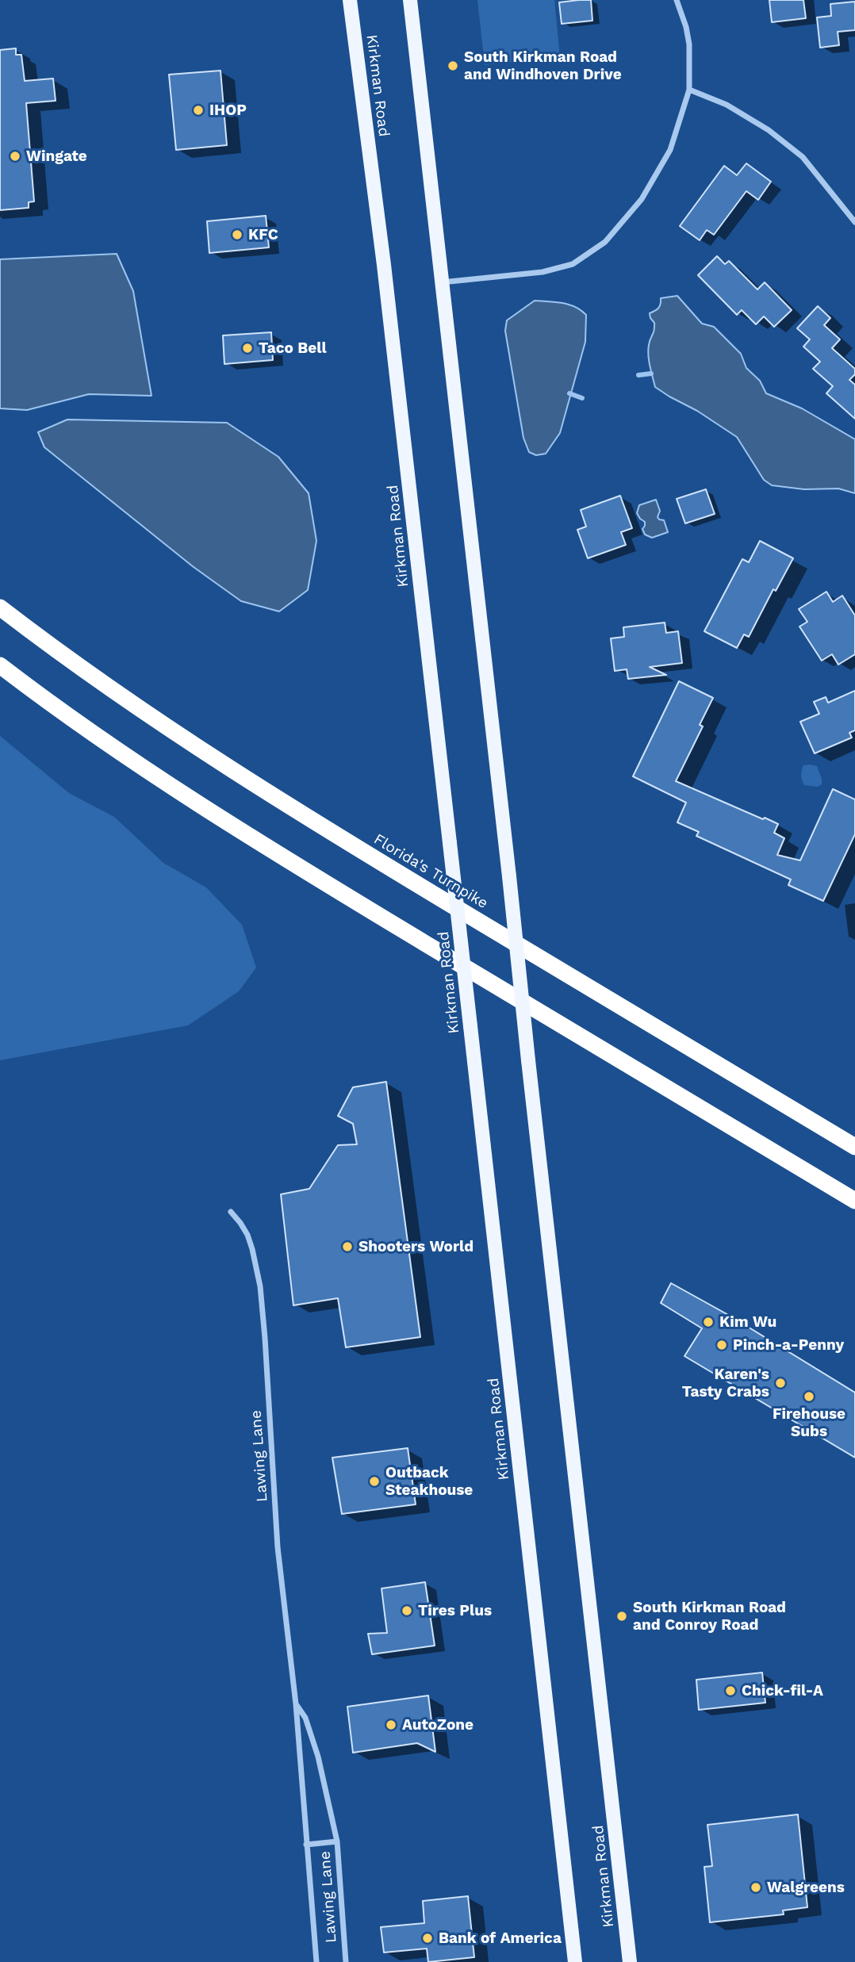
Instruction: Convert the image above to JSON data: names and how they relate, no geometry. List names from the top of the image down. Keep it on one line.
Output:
{"streets":{"highway":["Florida's Turnpike"],"main road":["Kirkman Road"],"street":["Lawing Lane"]},"places":["South Kirkman Road and Windhoven Drive","IHOP","Wingate","KFC","Taco Bell","Shooters World","Kim Wu","Pinch-a-Penny","Karen's Tasty Crabs","Firehouse Subs","Outback Steakhouse","Tires Plus","South Kirkman Road and Conroy Road","Chick-fil-A","AutoZone","Walgreens","Bank of America"]}
